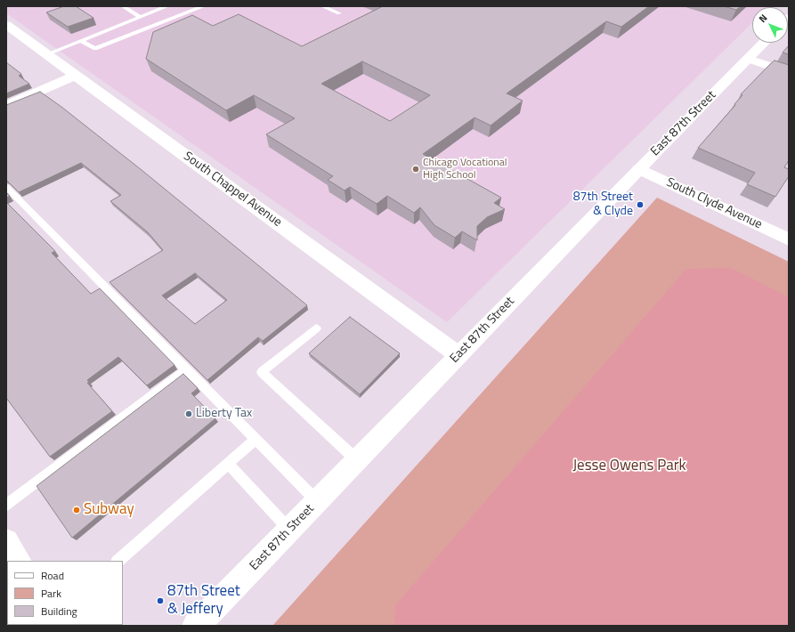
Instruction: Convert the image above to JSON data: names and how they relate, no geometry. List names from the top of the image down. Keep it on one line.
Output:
{"streets":{"street":["East 87th Street","South Chappel Avenue","South Clyde Avenue"]},"crossings":[["East 87th Street","South Chappel Avenue"],["East 87th Street","South Clyde Avenue"]],"parks":["Jesse Owens Park"],"places":["Chicago Vocational High School","87th Street & Clyde","Liberty Tax","Subway","87th Street & Jeffery"],"legend":["Road","Park","Building"],"north":"top left"}
